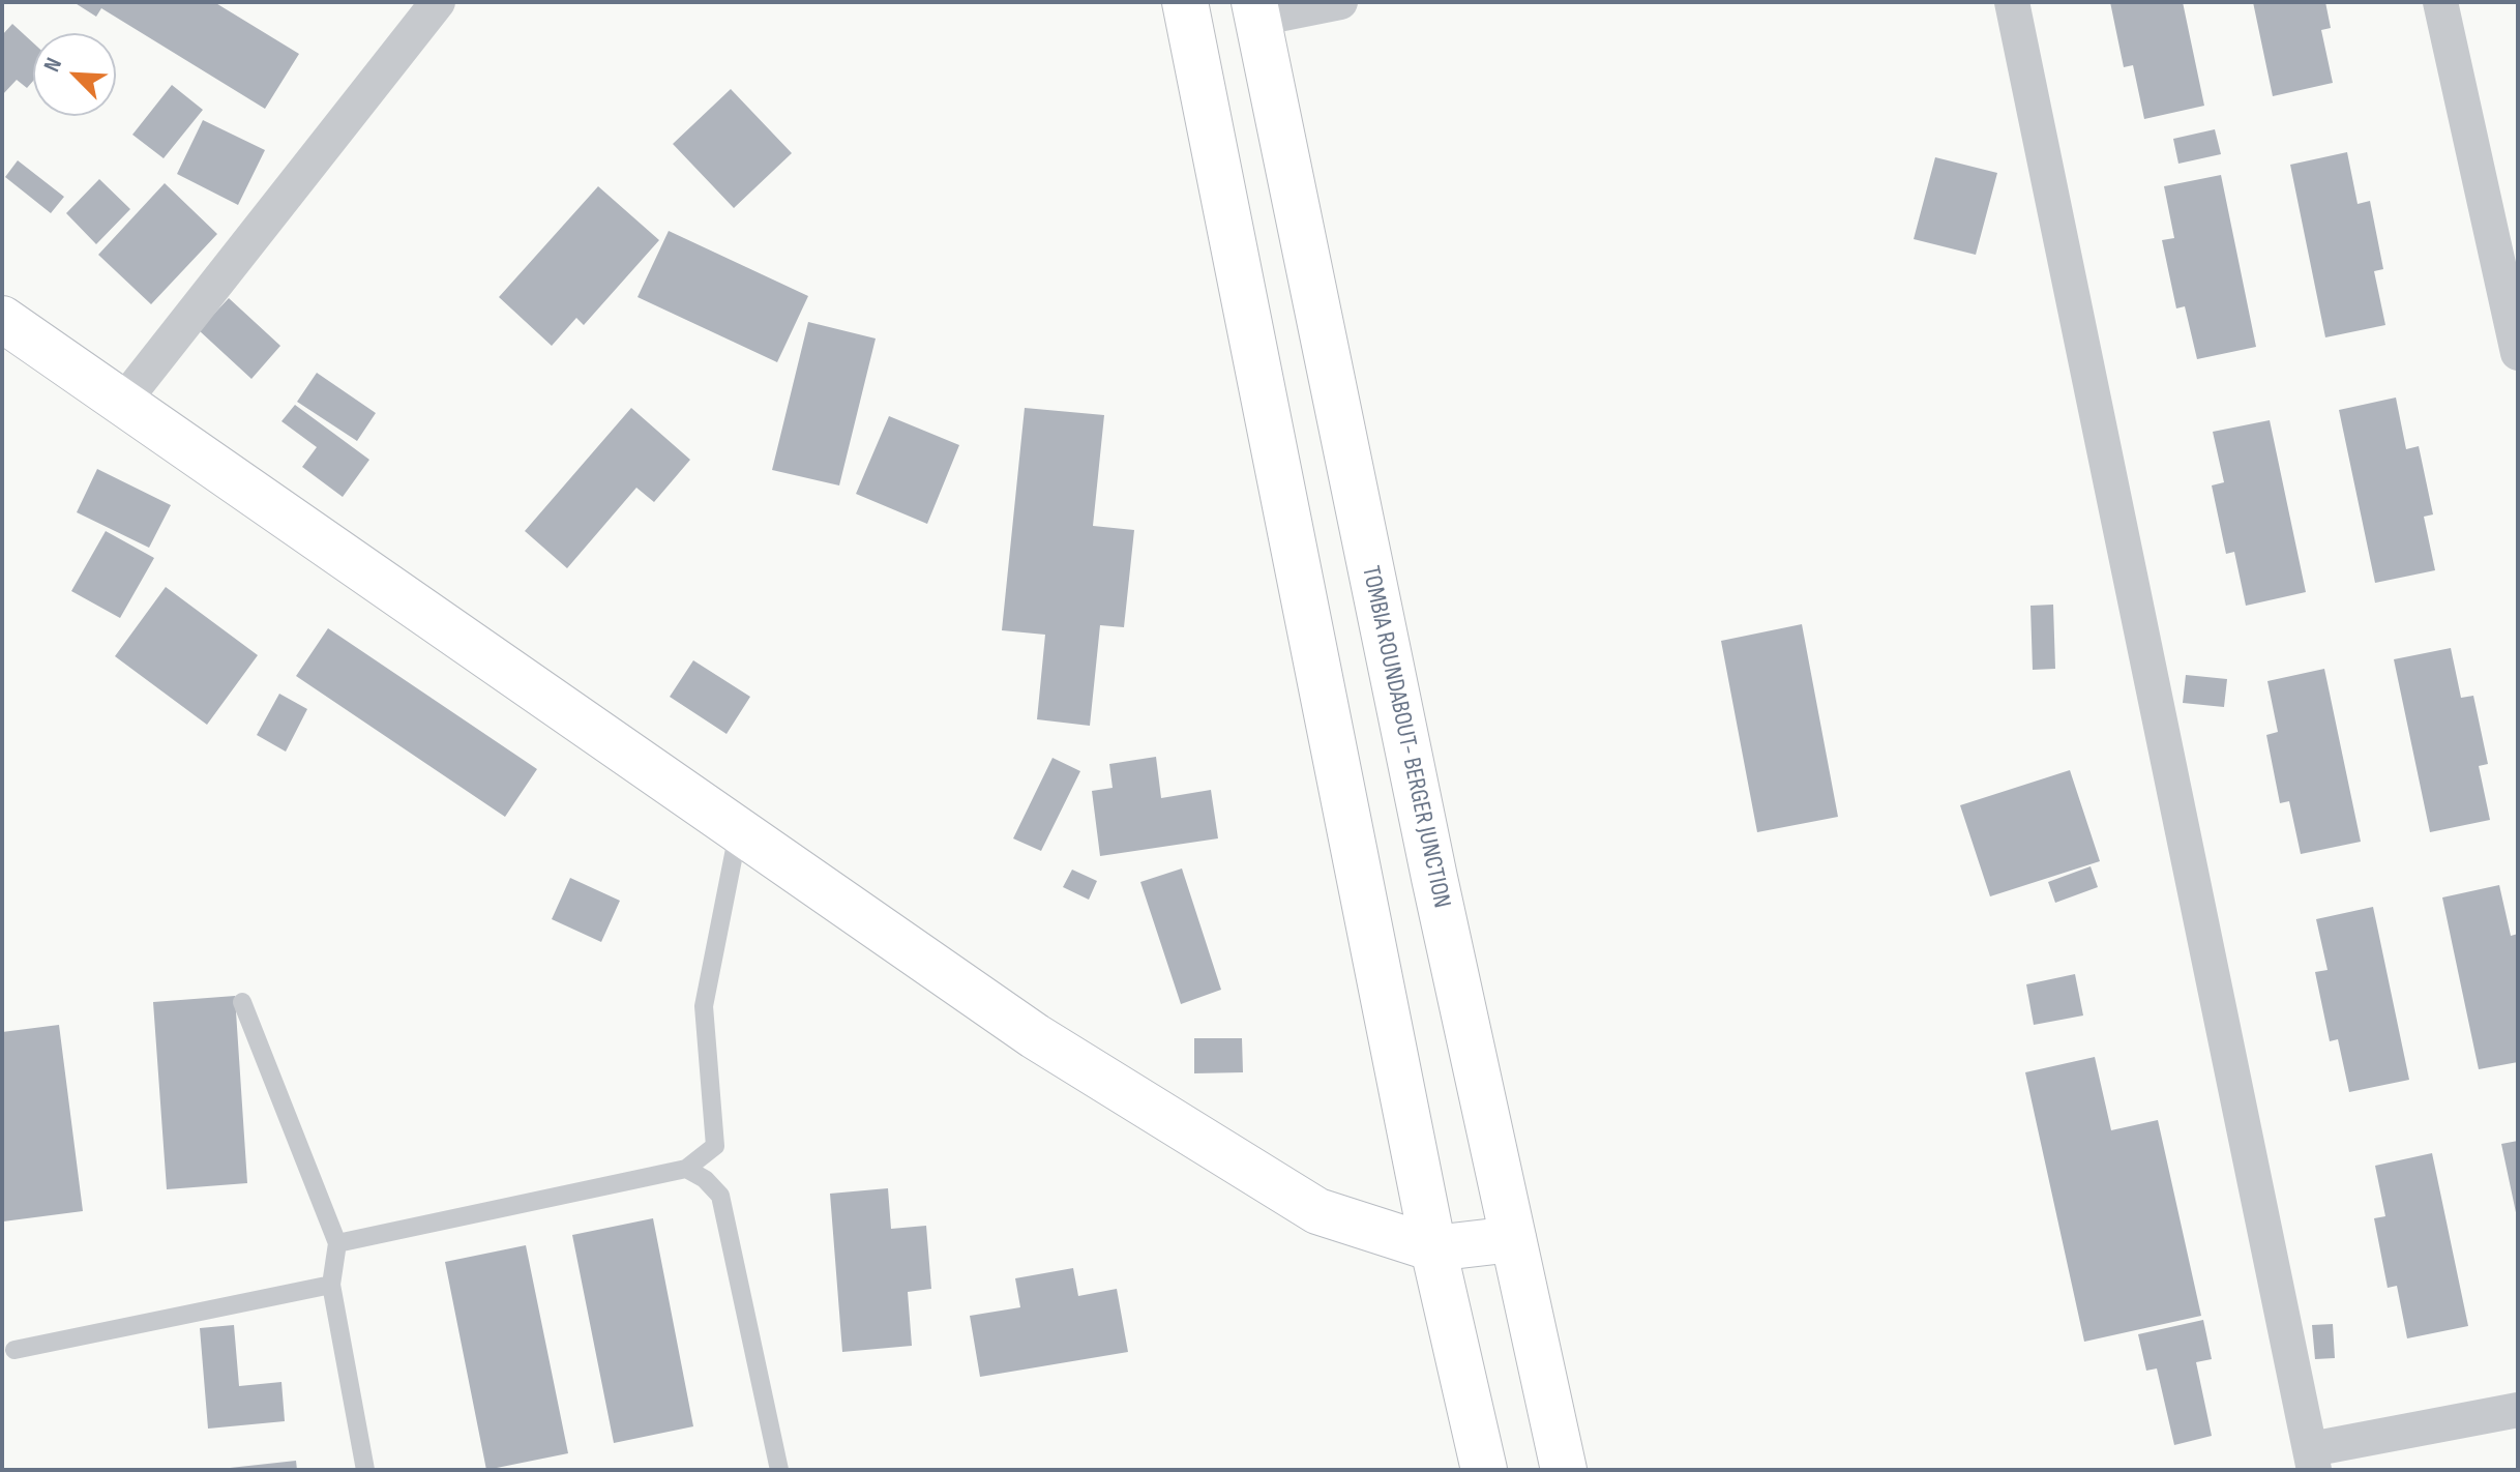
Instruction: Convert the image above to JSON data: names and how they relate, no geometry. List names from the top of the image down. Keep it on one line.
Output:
{"streets":{"main road":["TOMBIA ROUNDABOUT- BERGER JUNCTION"]},"north":"top left"}
